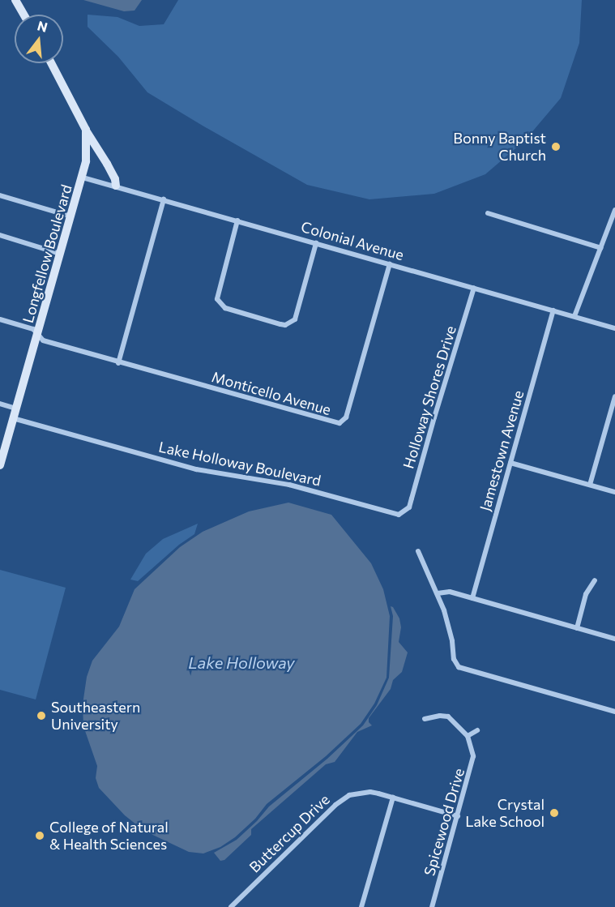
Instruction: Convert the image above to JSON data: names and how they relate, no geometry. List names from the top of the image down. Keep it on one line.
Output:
{"streets":{"street":["Colonial Avenue","Longfellow Boulevard","Monticello Avenue","Holloway Shores Drive","Jamestown Avenue","Lake Holloway Boulevard","Spicewood Drive","Buttercup Drive"]},"crossings":[["Colonial Avenue","Longfellow Boulevard"],["Colonial Avenue","Monticello Avenue"],["Colonial Avenue","Holloway Shores Drive"],["Colonial Avenue","Jamestown Avenue"],["Longfellow Boulevard","Monticello Avenue"],["Longfellow Boulevard","Lake Holloway Boulevard"],["Holloway Shores Drive","Lake Holloway Boulevard"],["Spicewood Drive","Buttercup Drive"]],"water":["Lake Holloway"],"places":["Bonny Baptist Church","Southeastern University","Crystal Lake School","College of Natural & Health Sciences"],"north":"top"}
